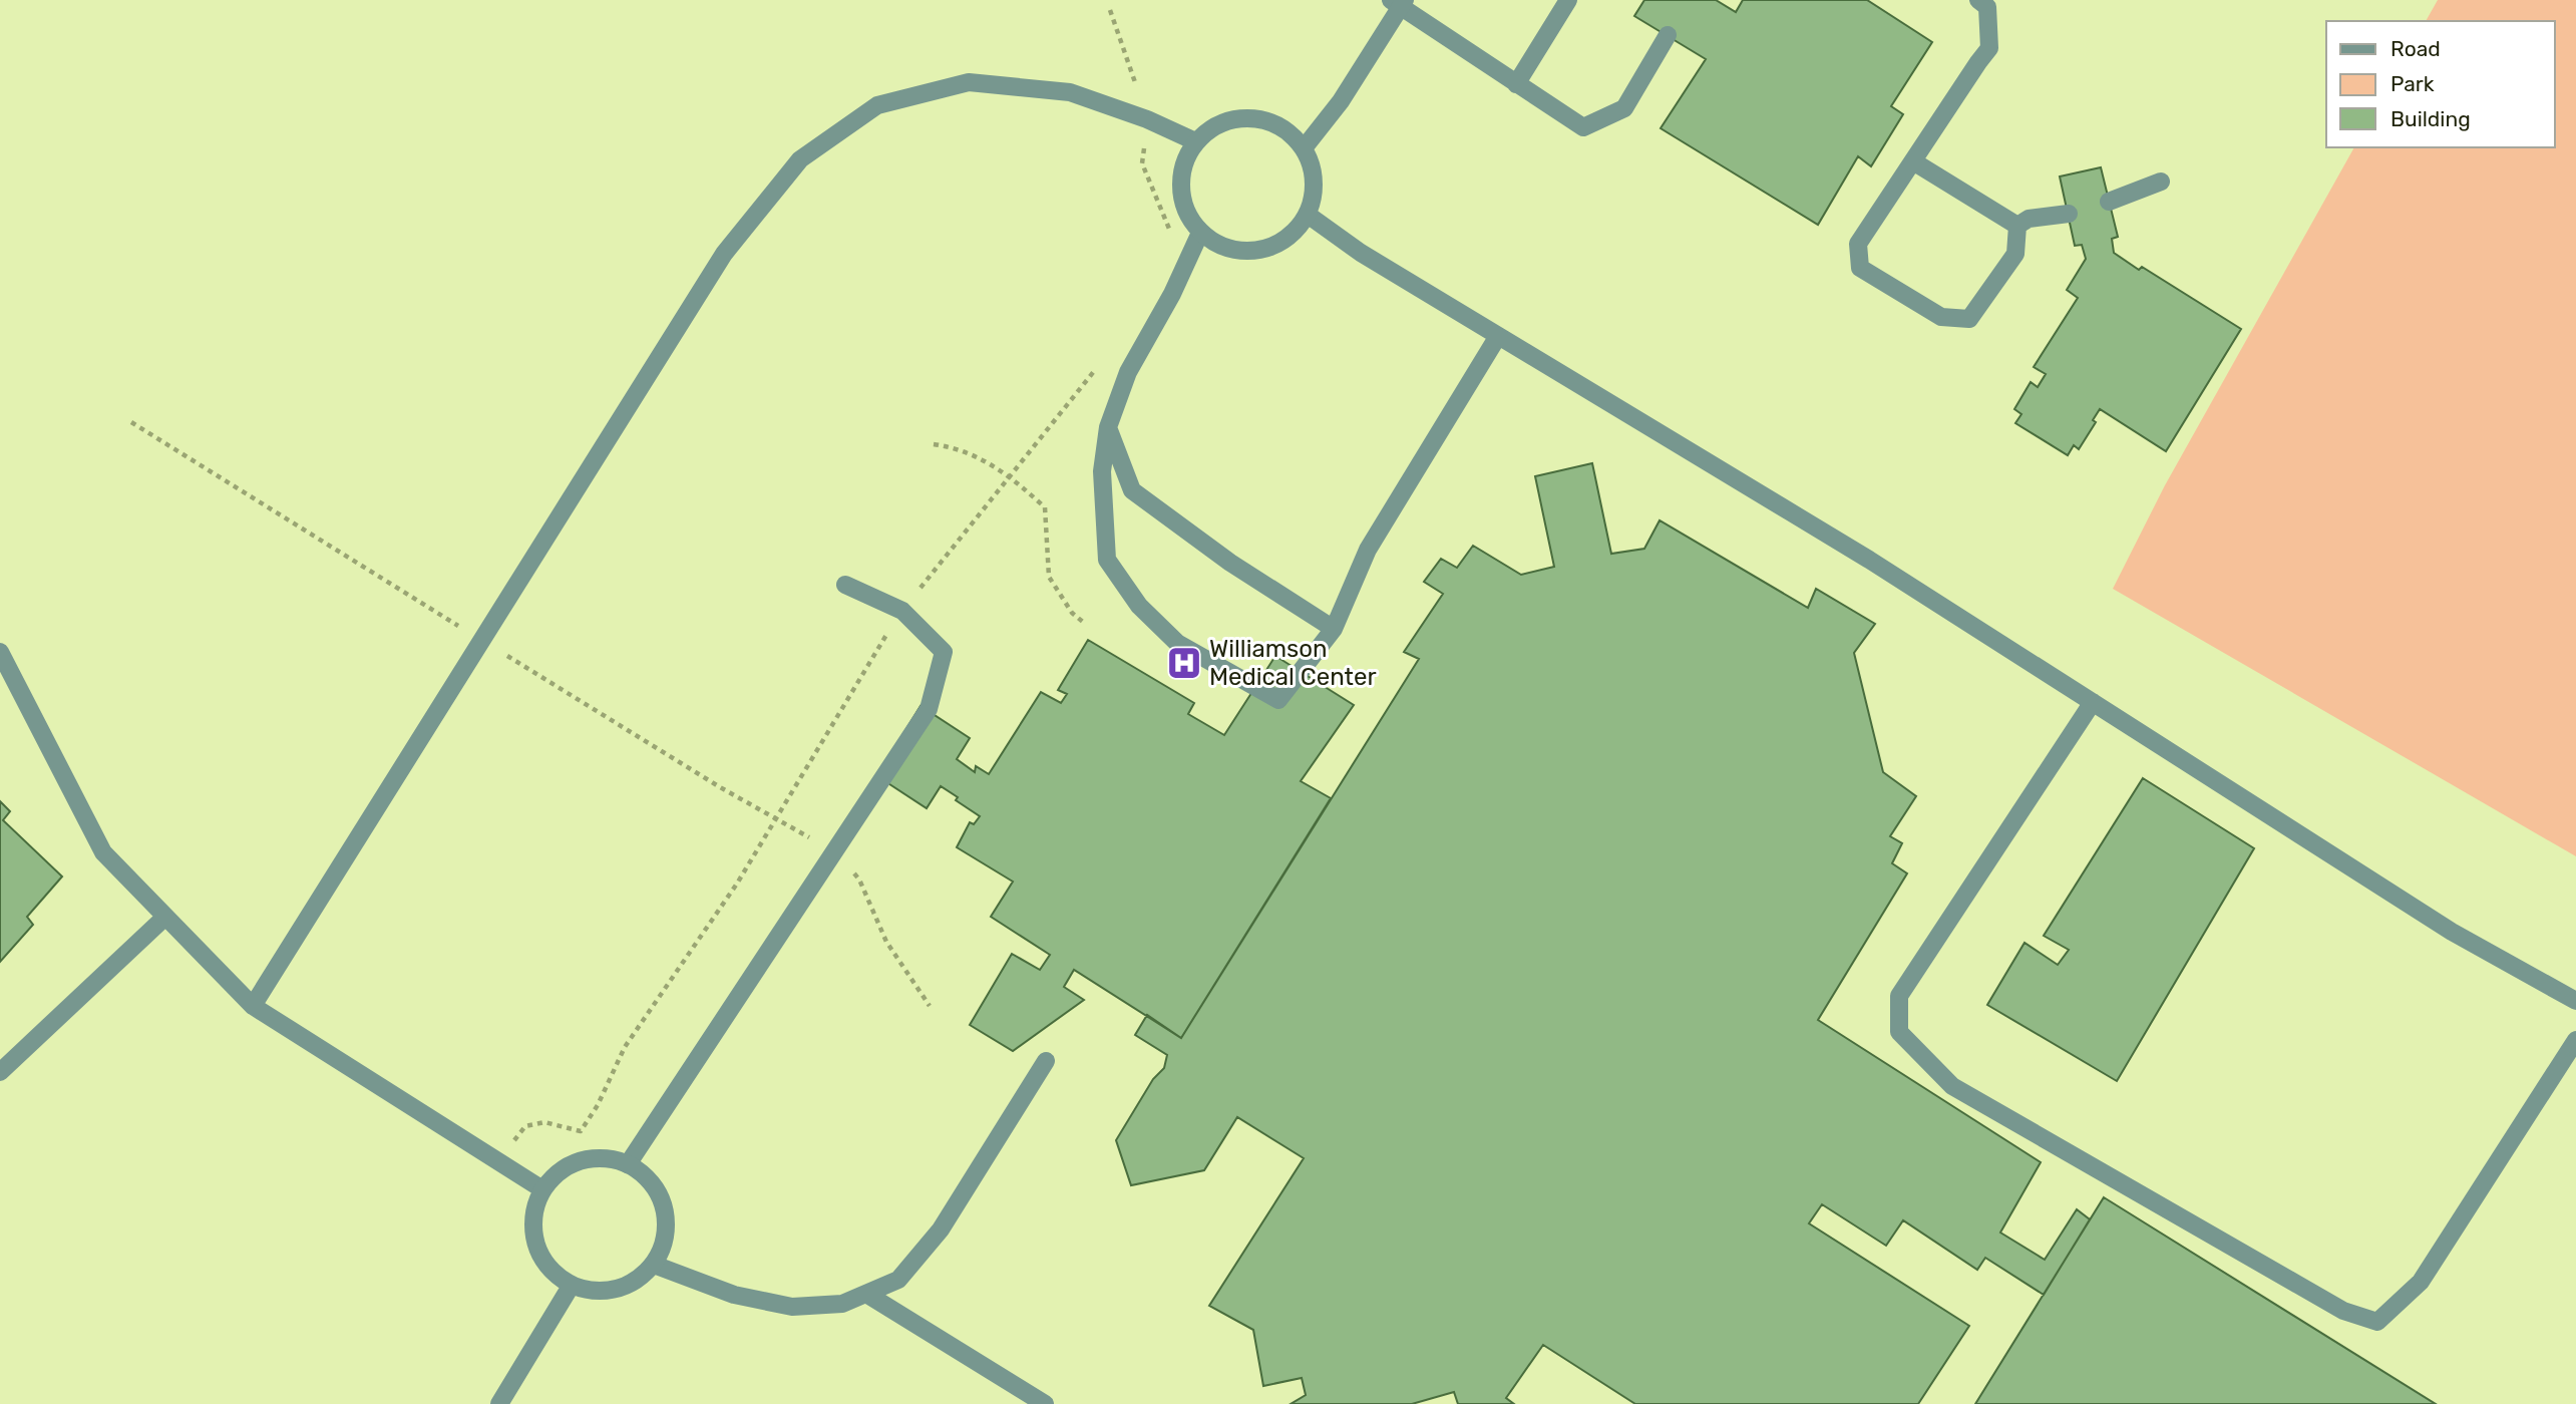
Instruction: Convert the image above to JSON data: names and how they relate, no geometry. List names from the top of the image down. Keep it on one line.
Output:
{"places":{"hospital":["Williamson Medical Center"]},"legend":["Road","Park","Building"]}
